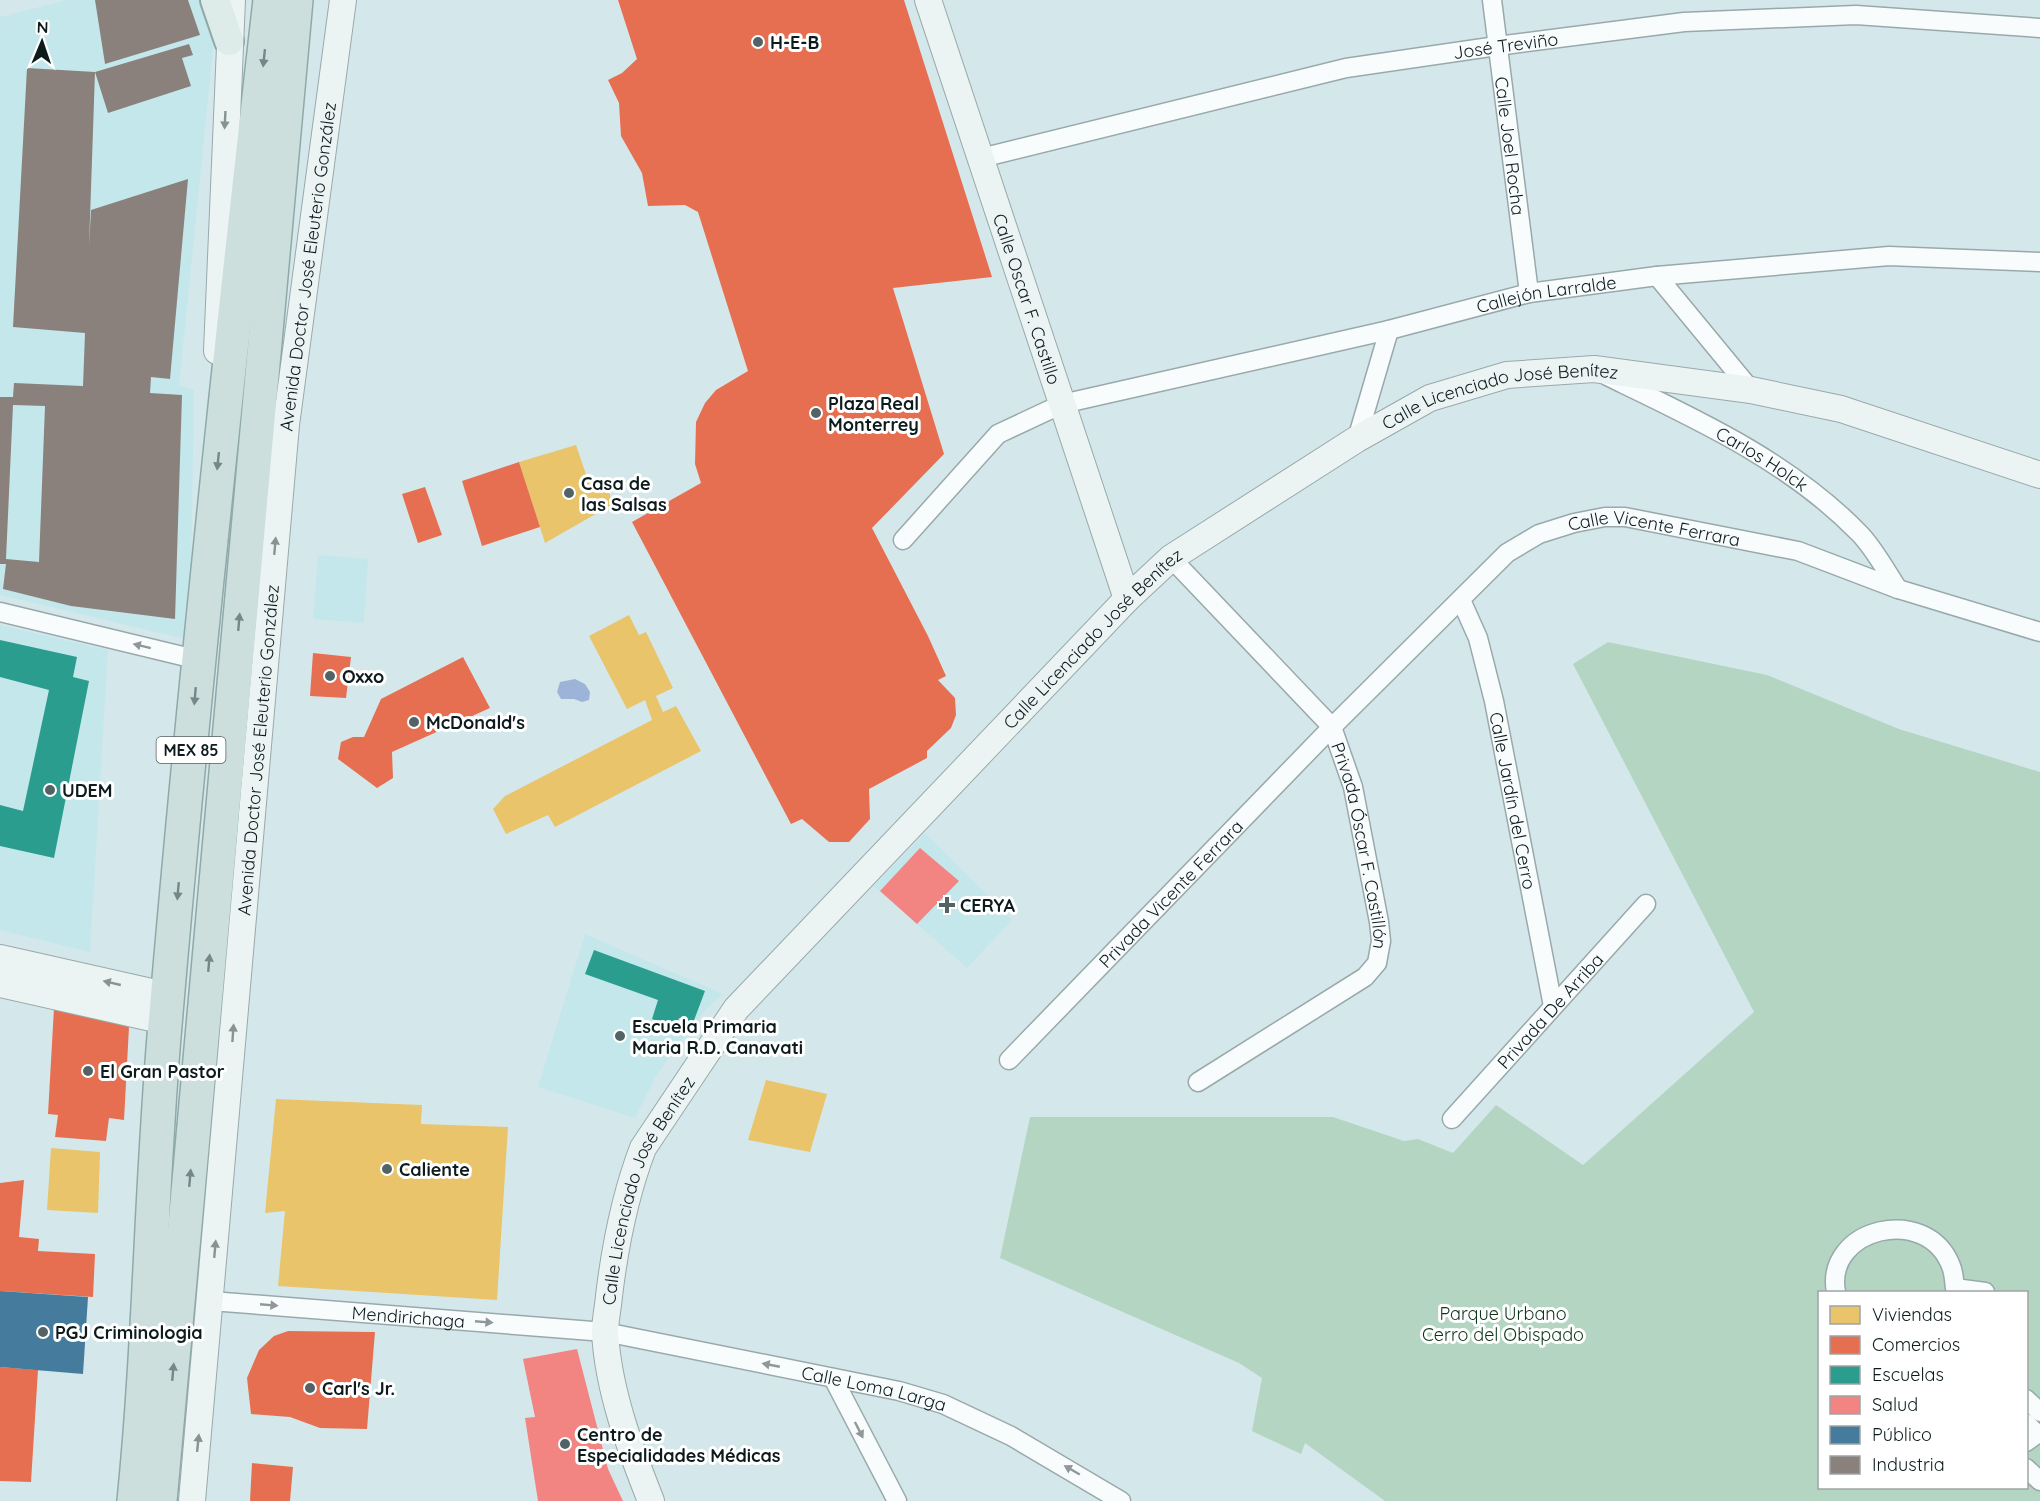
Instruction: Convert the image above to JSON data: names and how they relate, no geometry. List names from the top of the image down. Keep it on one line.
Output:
{"streets":{"highway":["Avenida Doctor José Eleuterio González","MEX 85"],"street":["José Treviño","Calle Joel Rocha","Callejón Larralde","Calle Oscar F. Castillo","Calle Licenciado José Benítez","Carlos Holck","Calle Vicente Ferrara","Calle Jardín del Cerro","Privada Óscar F. Castillón","Privada Vicente Ferrara","Privada De Arriba","Mendirichaga","Calle Loma Larga"]},"crossings":[["José Treviño","Calle Joel Rocha"],["José Treviño","Calle Oscar F. Castillo"],["Calle Joel Rocha","Callejón Larralde"],["Avenida Doctor José Eleuterio González","Mendirichaga"],["Callejón Larralde","Calle Oscar F. Castillo"],["Calle Oscar F. Castillo","Calle Licenciado José Benítez"],["Calle Licenciado José Benítez","Carlos Holck"],["Calle Licenciado José Benítez","Mendirichaga"],["Calle Licenciado José Benítez","Calle Loma Larga"],["Carlos Holck","Calle Vicente Ferrara"],["Calle Vicente Ferrara","Calle Jardín del Cerro"],["Calle Vicente Ferrara","Privada Óscar F. Castillón"],["Calle Vicente Ferrara","Privada Vicente Ferrara"],["Calle Jardín del Cerro","Privada De Arriba"],["Privada Óscar F. Castillón","Privada Vicente Ferrara"],["Mendirichaga","Calle Loma Larga"]],"one_way":["Mendirichaga","Calle Loma Larga"],"parks":["Parque Urbano Cerro del Obispado"],"places":{"other":["H-E-B","Plaza Real Monterrey","Casa de las Salsas","Oxxo","McDonald's","UDEM","Escuela Primaria Maria R.D. Canavati","El Gran Pastor","Caliente","PGJ Criminologia","Carl's Jr.","Centro de Especialidades Médicas"],"health":["CERYA"]},"legend":["Viviendas","Comercios","Escuelas","Salud","Público","Industria"],"north":"top"}
